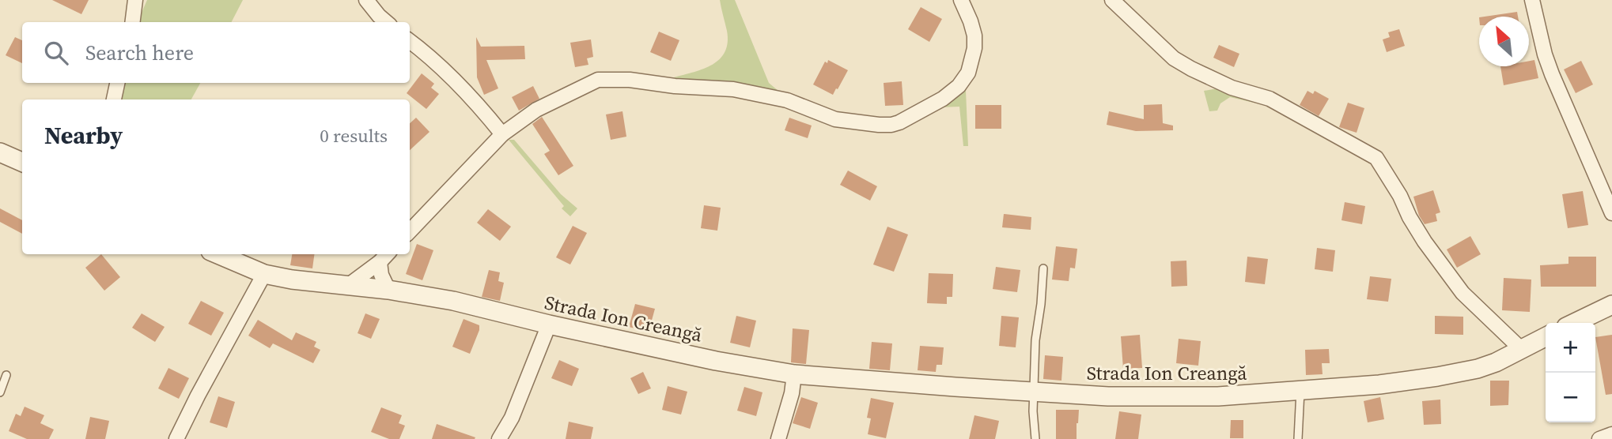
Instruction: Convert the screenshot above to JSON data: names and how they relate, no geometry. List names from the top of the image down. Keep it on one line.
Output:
{"streets":{"street":["Strada Ion Creangă"]},"north":"top left","page":{"search":"Search here","heading":["Nearby","0 results"],"map_buttons":["+","−"]}}
